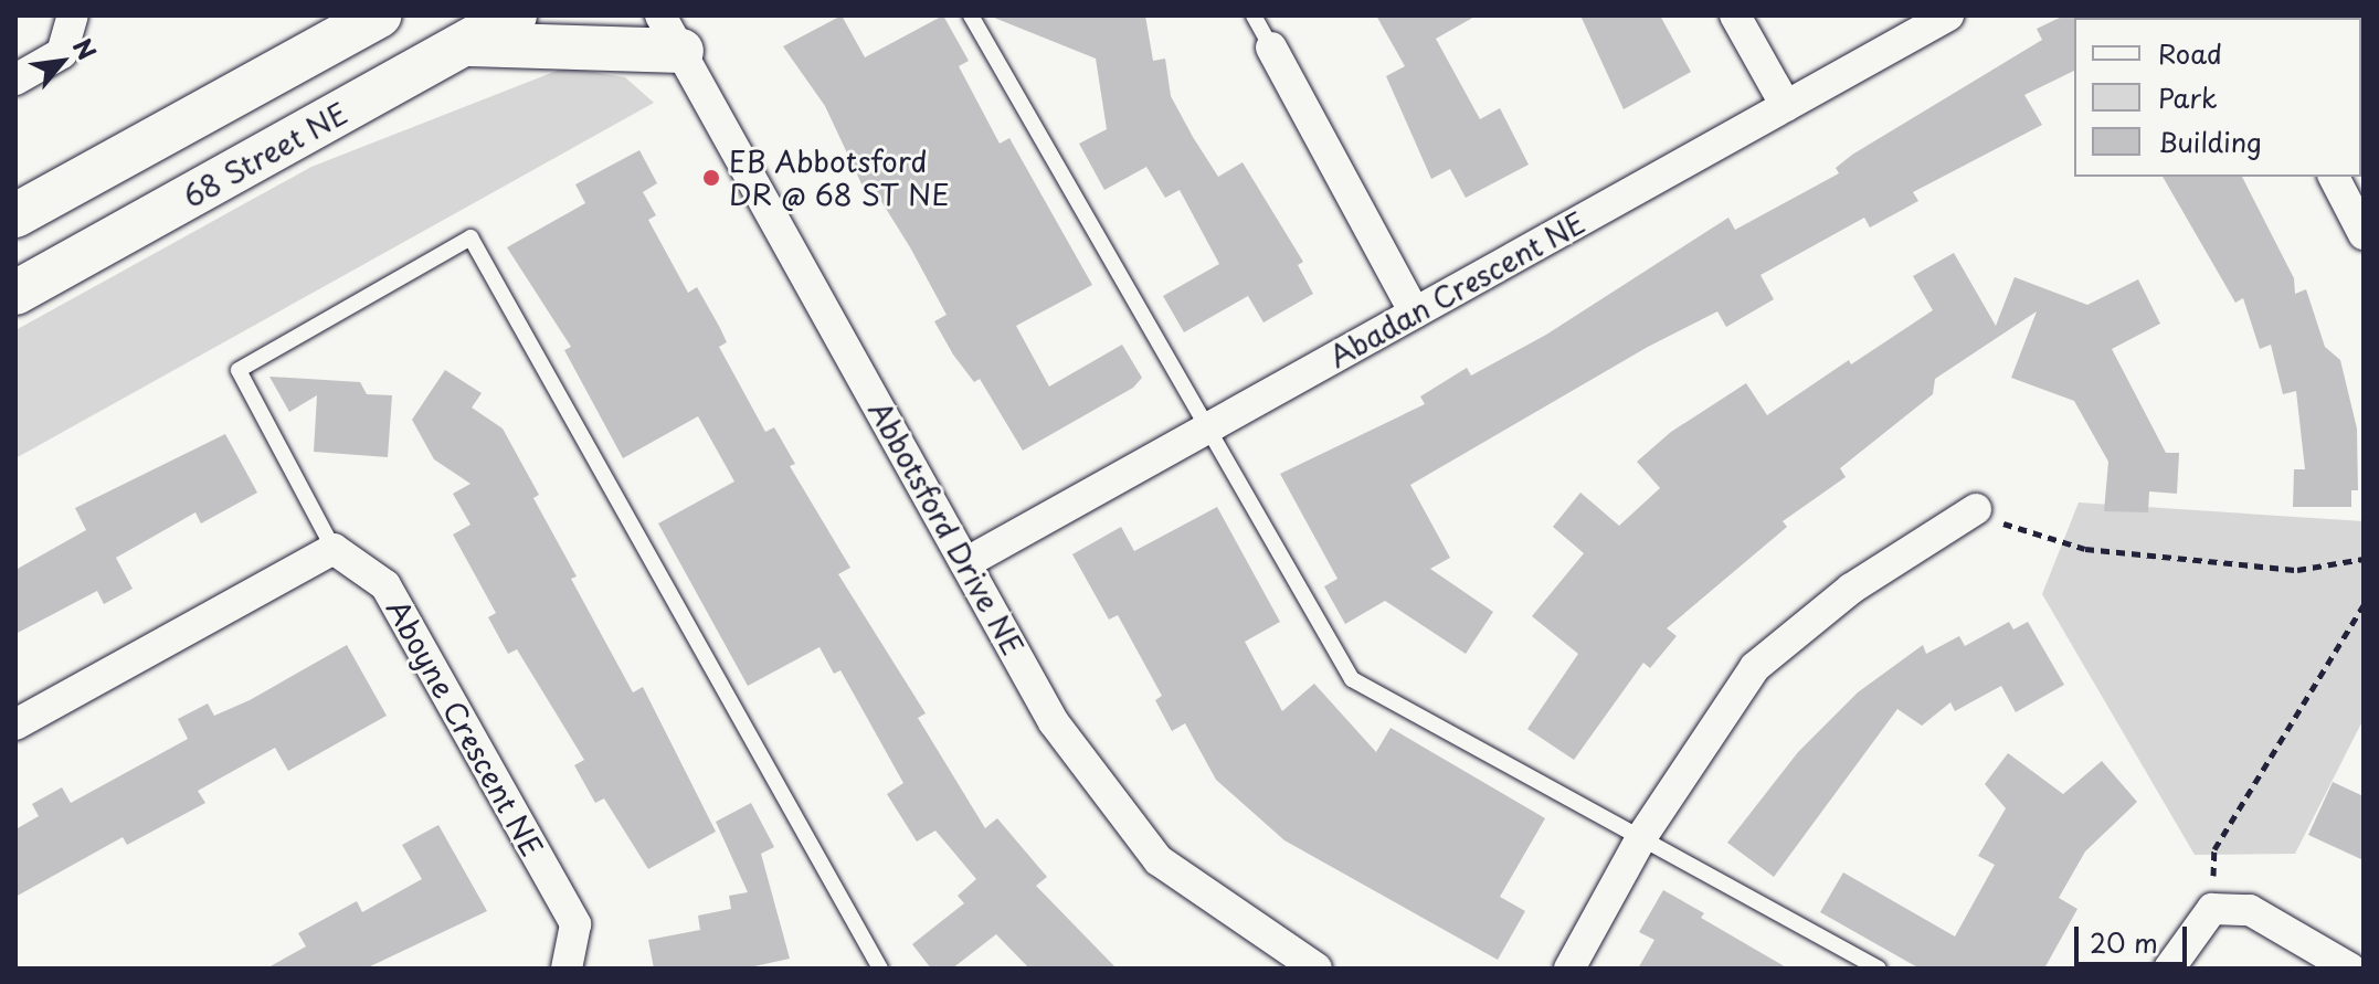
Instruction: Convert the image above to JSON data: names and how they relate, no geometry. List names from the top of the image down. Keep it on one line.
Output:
{"streets":{"main road":["68 Street NE"],"street":["Abadan Crescent NE","Abbotsford Drive NE","Aboyne Crescent NE"]},"crossings":[["Abadan Crescent NE","Abbotsford Drive NE"]],"places":["EB Abbotsford DR @ 68 ST NE"],"legend":["Road","Park","Building"],"scale_bar":"20 m","north":"top right"}
